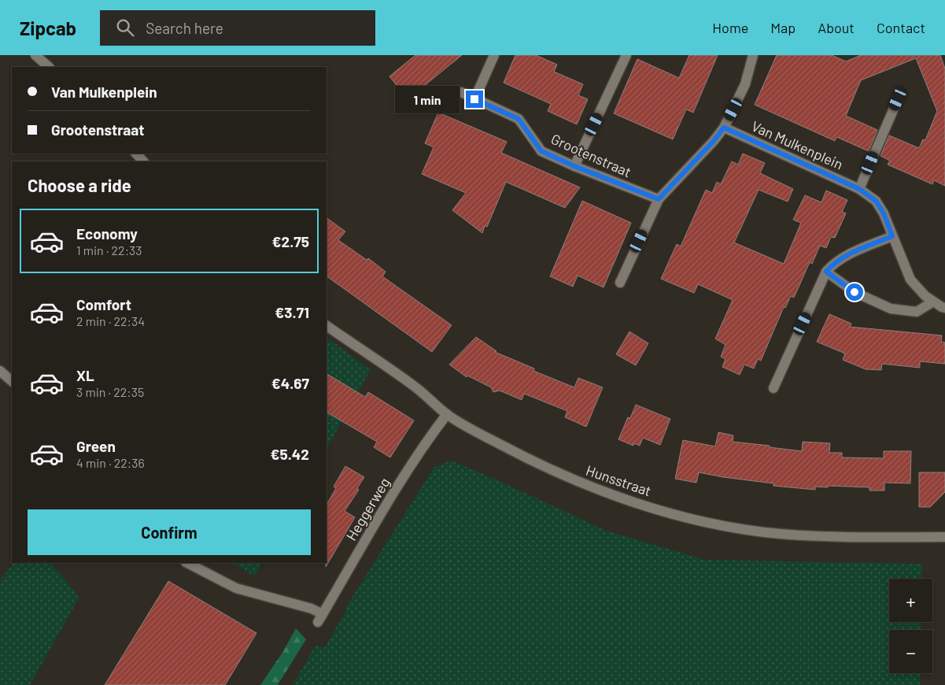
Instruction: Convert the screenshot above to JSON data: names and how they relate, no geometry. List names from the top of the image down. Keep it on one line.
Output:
{"streets":{"street":["Van Mulkenplein","Grootenstraat","Hunsstraat","Heggerweg"]},"crossings":[["Hunsstraat","Heggerweg"]],"page":{"header":"Zipcab","search":"Search here","nav":["Home","Map","About","Contact"],"banner":["Van Mulkenplein","Grootenstraat"],"bubble":"1 min","heading":"Choose a ride","list":[{"name":"Economy","note":"1 min · 22:33","value":"€2.75"},{"name":"Comfort","note":"2 min · 22:34","value":"€3.71"},{"name":"XL","note":"3 min · 22:35","value":"€4.67"},{"name":"Green","note":"4 min · 22:36","value":"€5.42"}],"buttons":"Confirm","map_buttons":["+","−"]}}
